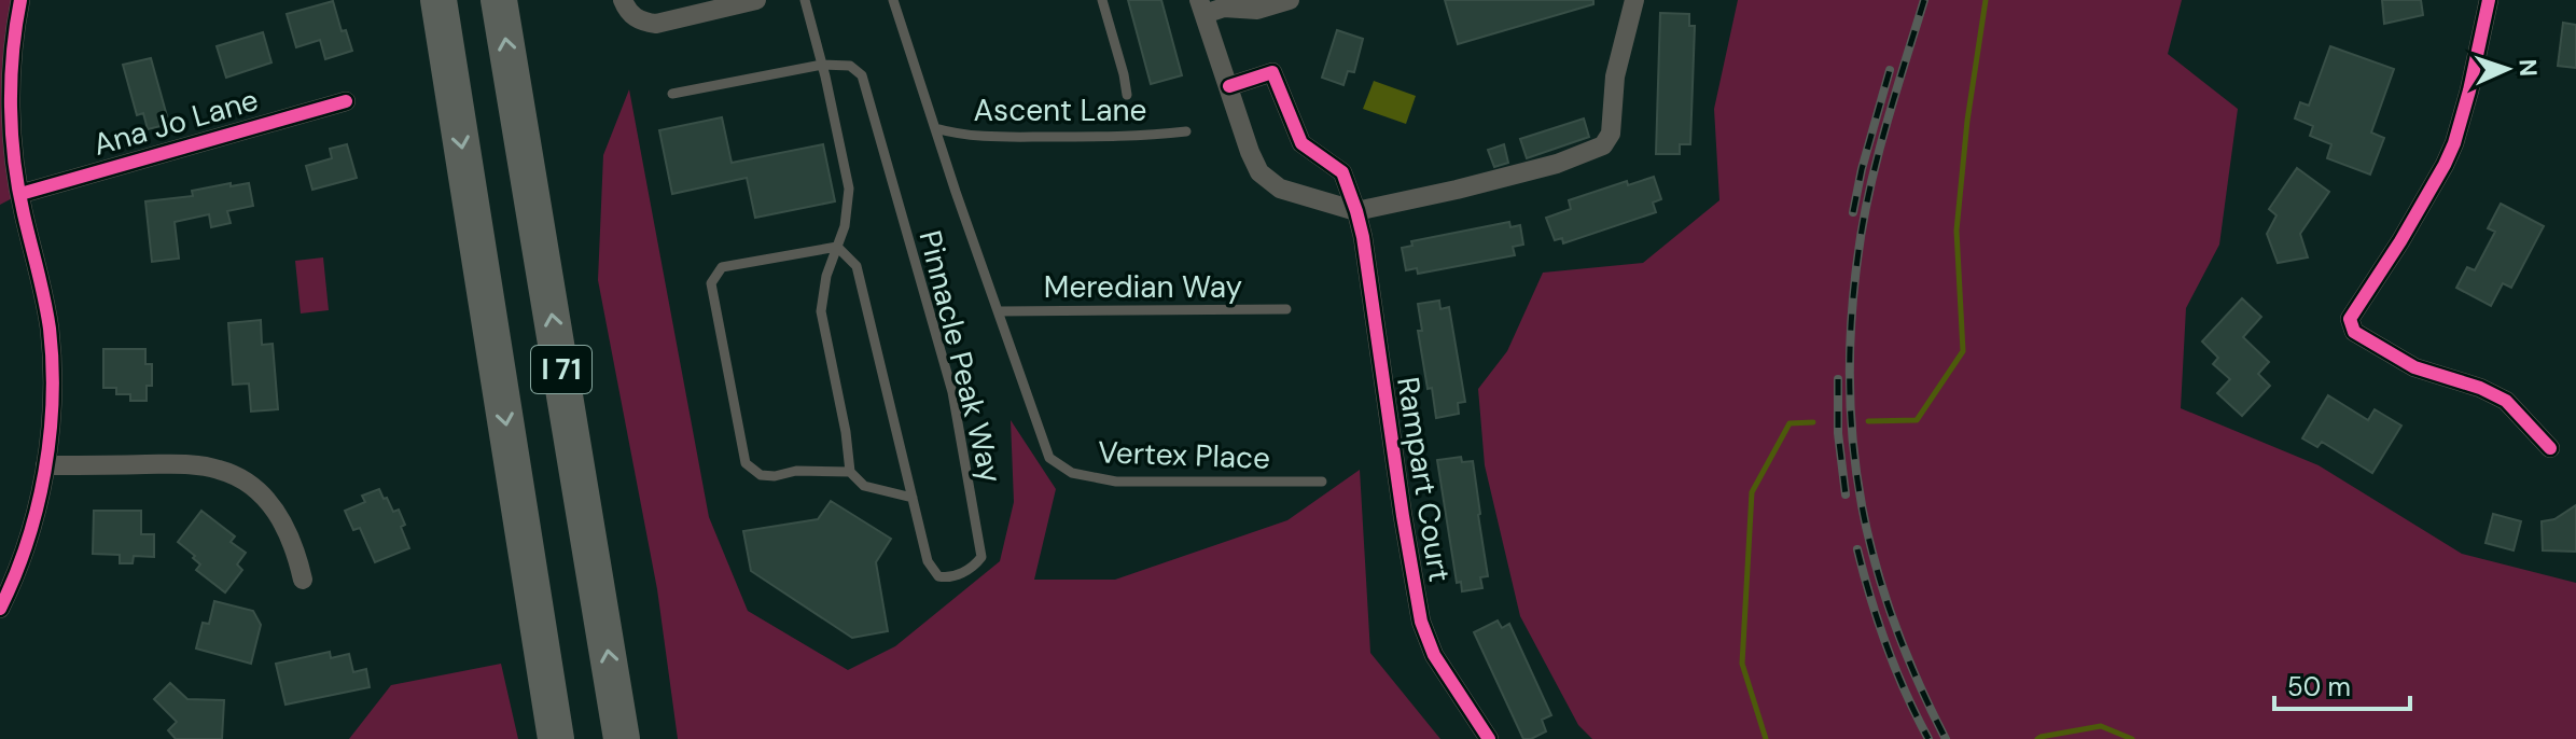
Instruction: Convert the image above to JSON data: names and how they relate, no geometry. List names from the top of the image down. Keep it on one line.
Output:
{"streets":{"highway":["I 71"],"street":["Ana Jo Lane","Rampart Court"],"lane":["Ascent Lane","Meredian Way","Pinnacle Peak Way","Vertex Place"]},"crossings":[["Ascent Lane","Pinnacle Peak Way"],["Meredian Way","Pinnacle Peak Way"],["Pinnacle Peak Way","Vertex Place"]],"scale_bar":"50 m","north":"right"}
